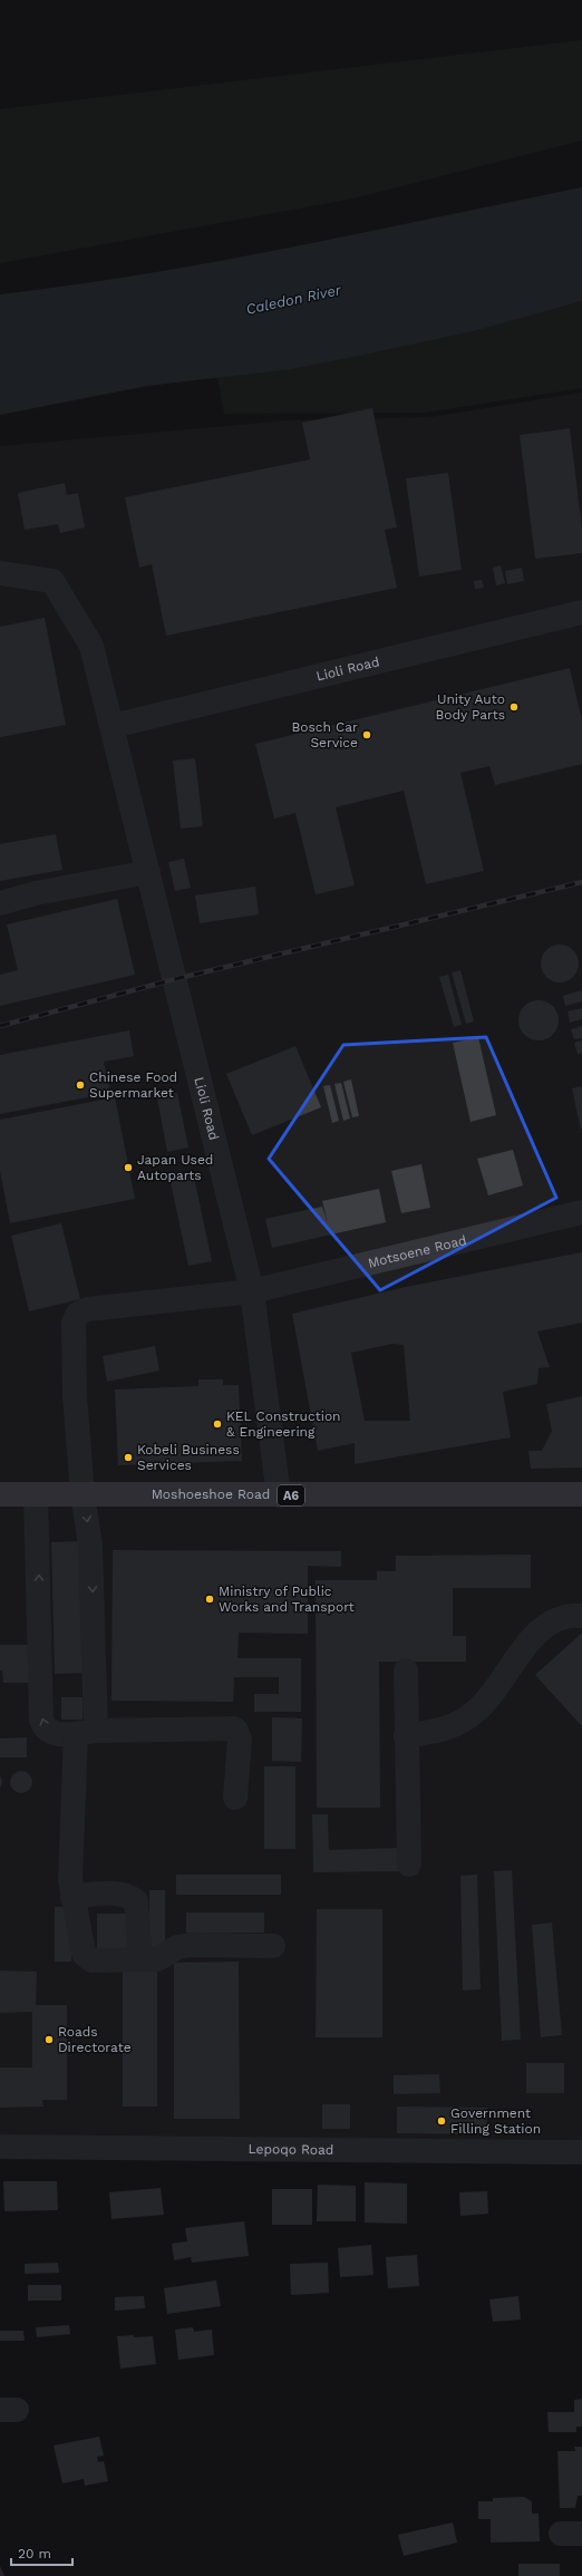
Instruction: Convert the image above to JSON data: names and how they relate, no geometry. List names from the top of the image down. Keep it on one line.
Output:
{"streets":{"main road":["Moshoeshoe Road","A6"],"street":["Lioli Road","Motsoene Road","Lepoqo Road"]},"crossings":[["Lioli Road","Motsoene Road"],["Lioli Road","Moshoeshoe Road"],["Motsoene Road","Moshoeshoe Road"]],"water":["Caledon River"],"places":["Unity Auto Body Parts","Bosch Car Service","Chinese Food Supermarket","Japan Used Autoparts","KEL Construction & Engineering","Kobeli Business Services","Ministry of Public Works and Transport","Roads Directorate","Government Filling Station"],"scale_bar":"20 m"}
